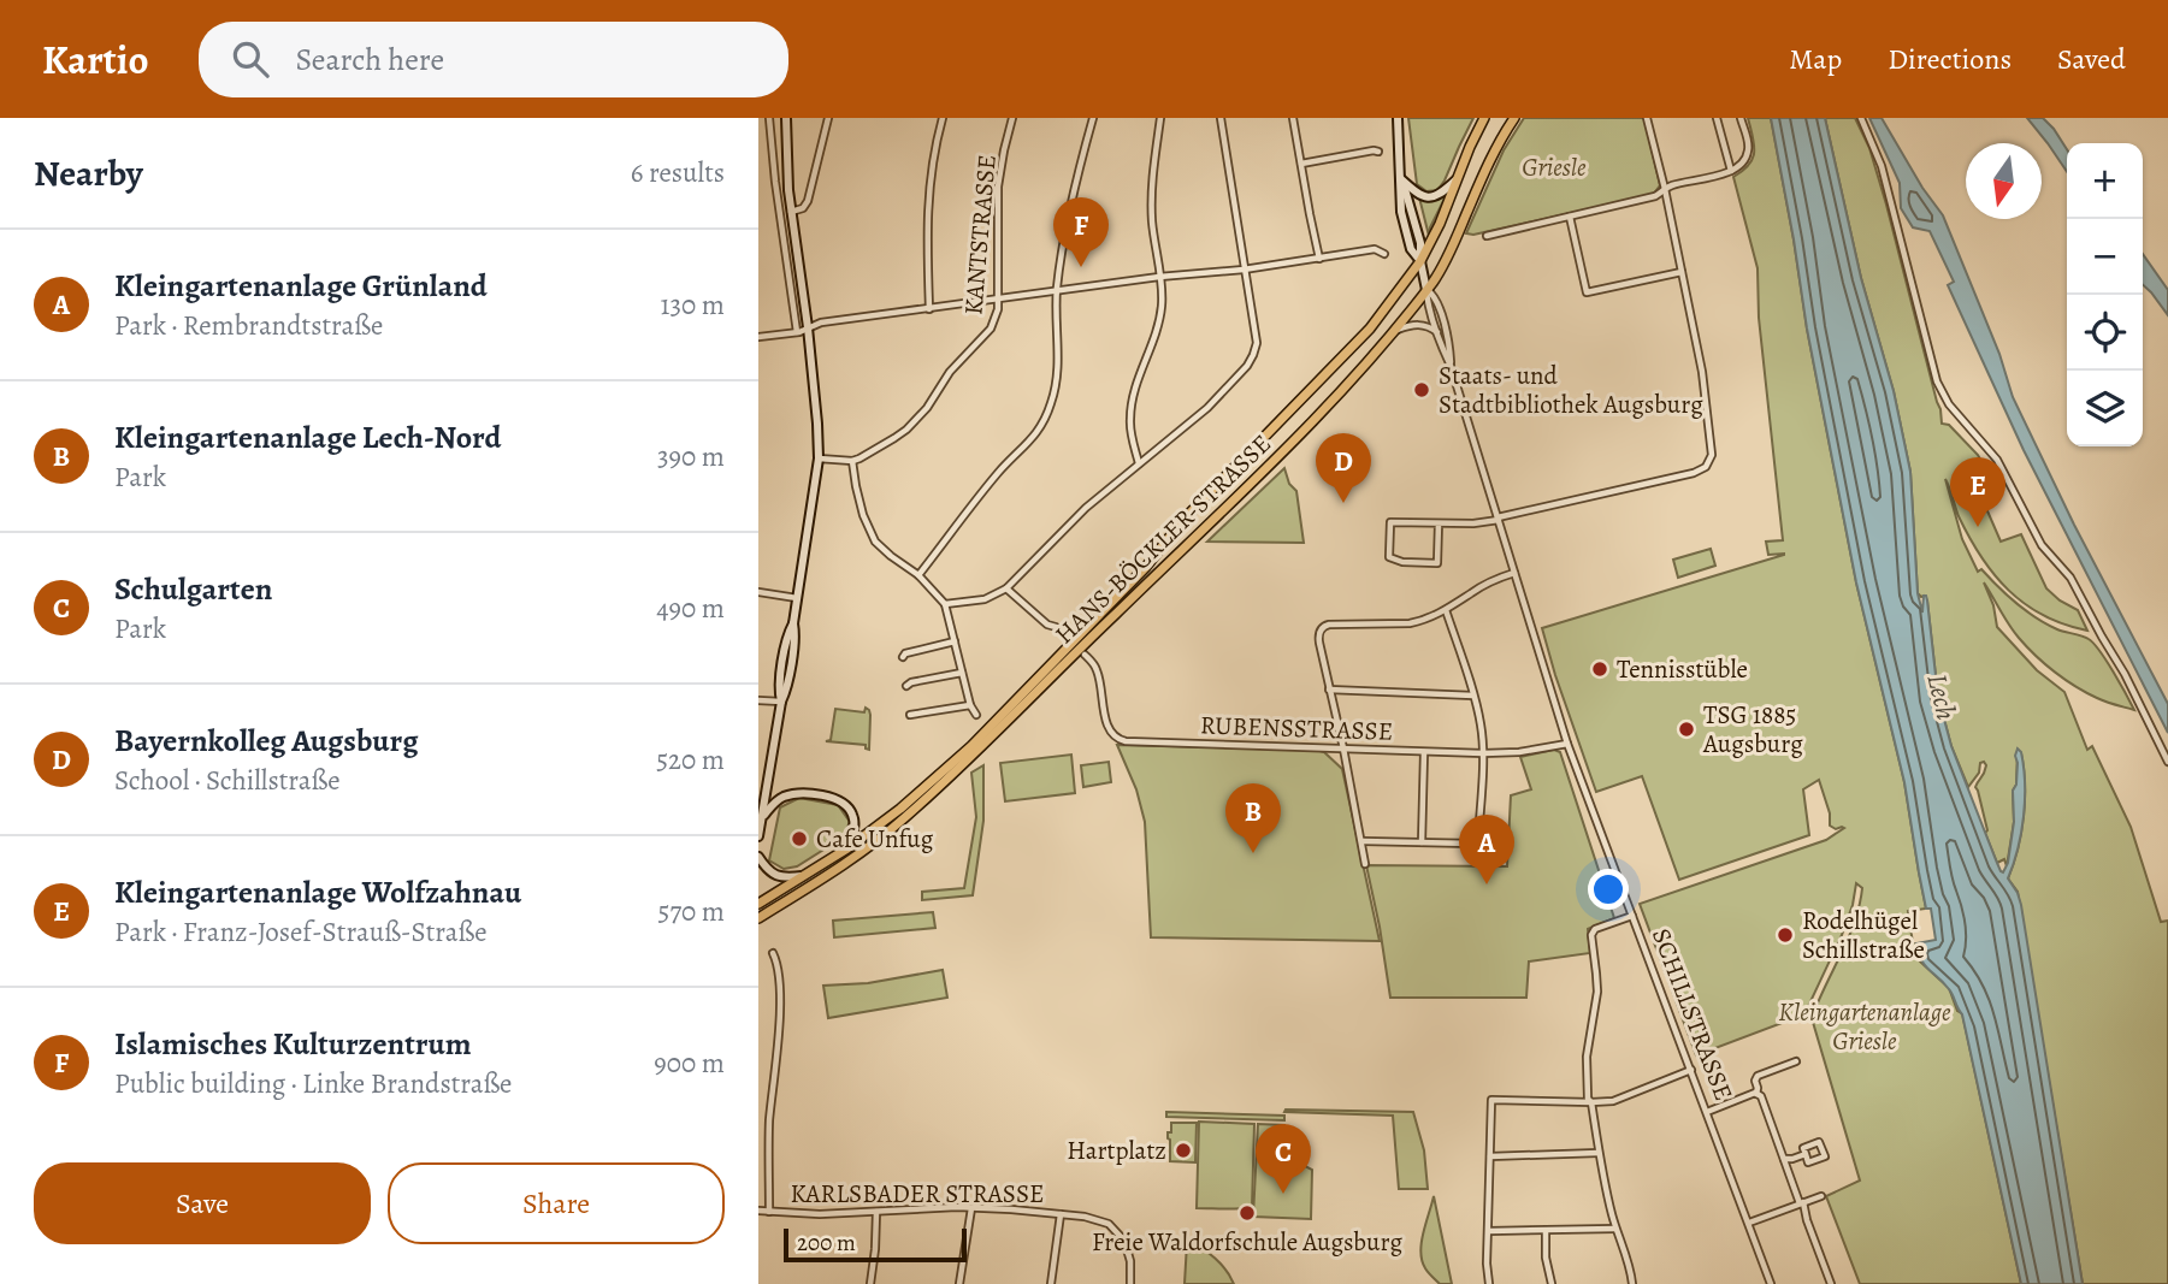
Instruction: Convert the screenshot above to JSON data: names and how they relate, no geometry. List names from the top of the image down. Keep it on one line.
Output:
{"streets":{"main road":["HANS-BÖCKLER-STRASSE"],"street":["KANTSTRASSE","RUBENSSTRASSE","SCHILLSTRASSE","KARLSBADER STRASSE"]},"crossings":[["HANS-BÖCKLER-STRASSE","SCHILLSTRASSE"],["RUBENSSTRASSE","SCHILLSTRASSE"]],"water":["Lech"],"parks":["Griesle","Kleingartenanlage Griesle"],"places":["Staats- und Stadtbibliothek Augsburg","Tennisstüble","TSG 1885 Augsburg","Cafe Unfug","Rodelhügel Schillstraße","Hartplatz","Freie Waldorfschule Augsburg"],"scale_bar":"200 m","north":"bottom","page":{"header":"Kartio","search":"Search here","nav":["Map","Directions","Saved"],"heading":["Nearby","6 results"],"map_buttons":["+","−"],"pins":["F","D","E","B","A","C"],"list":[{"mark":"A","name":"Kleingartenanlage Grünland","note":"Park · Rembrandtstraße","value":"130 m"},{"mark":"B","name":"Kleingartenanlage Lech-Nord","note":"Park","value":"390 m"},{"mark":"C","name":"Schulgarten","note":"Park","value":"490 m"},{"mark":"D","name":"Bayernkolleg Augsburg","note":"School · Schillstraße","value":"520 m"},{"mark":"E","name":"Kleingartenanlage Wolfzahnau","note":"Park · Franz-Josef-Strauß-Straße","value":"570 m"},{"mark":"F","name":"Islamisches Kulturzentrum","note":"Public building · Linke Brandstraße","value":"900 m"}],"buttons":["Save","Share"],"scale":"200 m"}}
